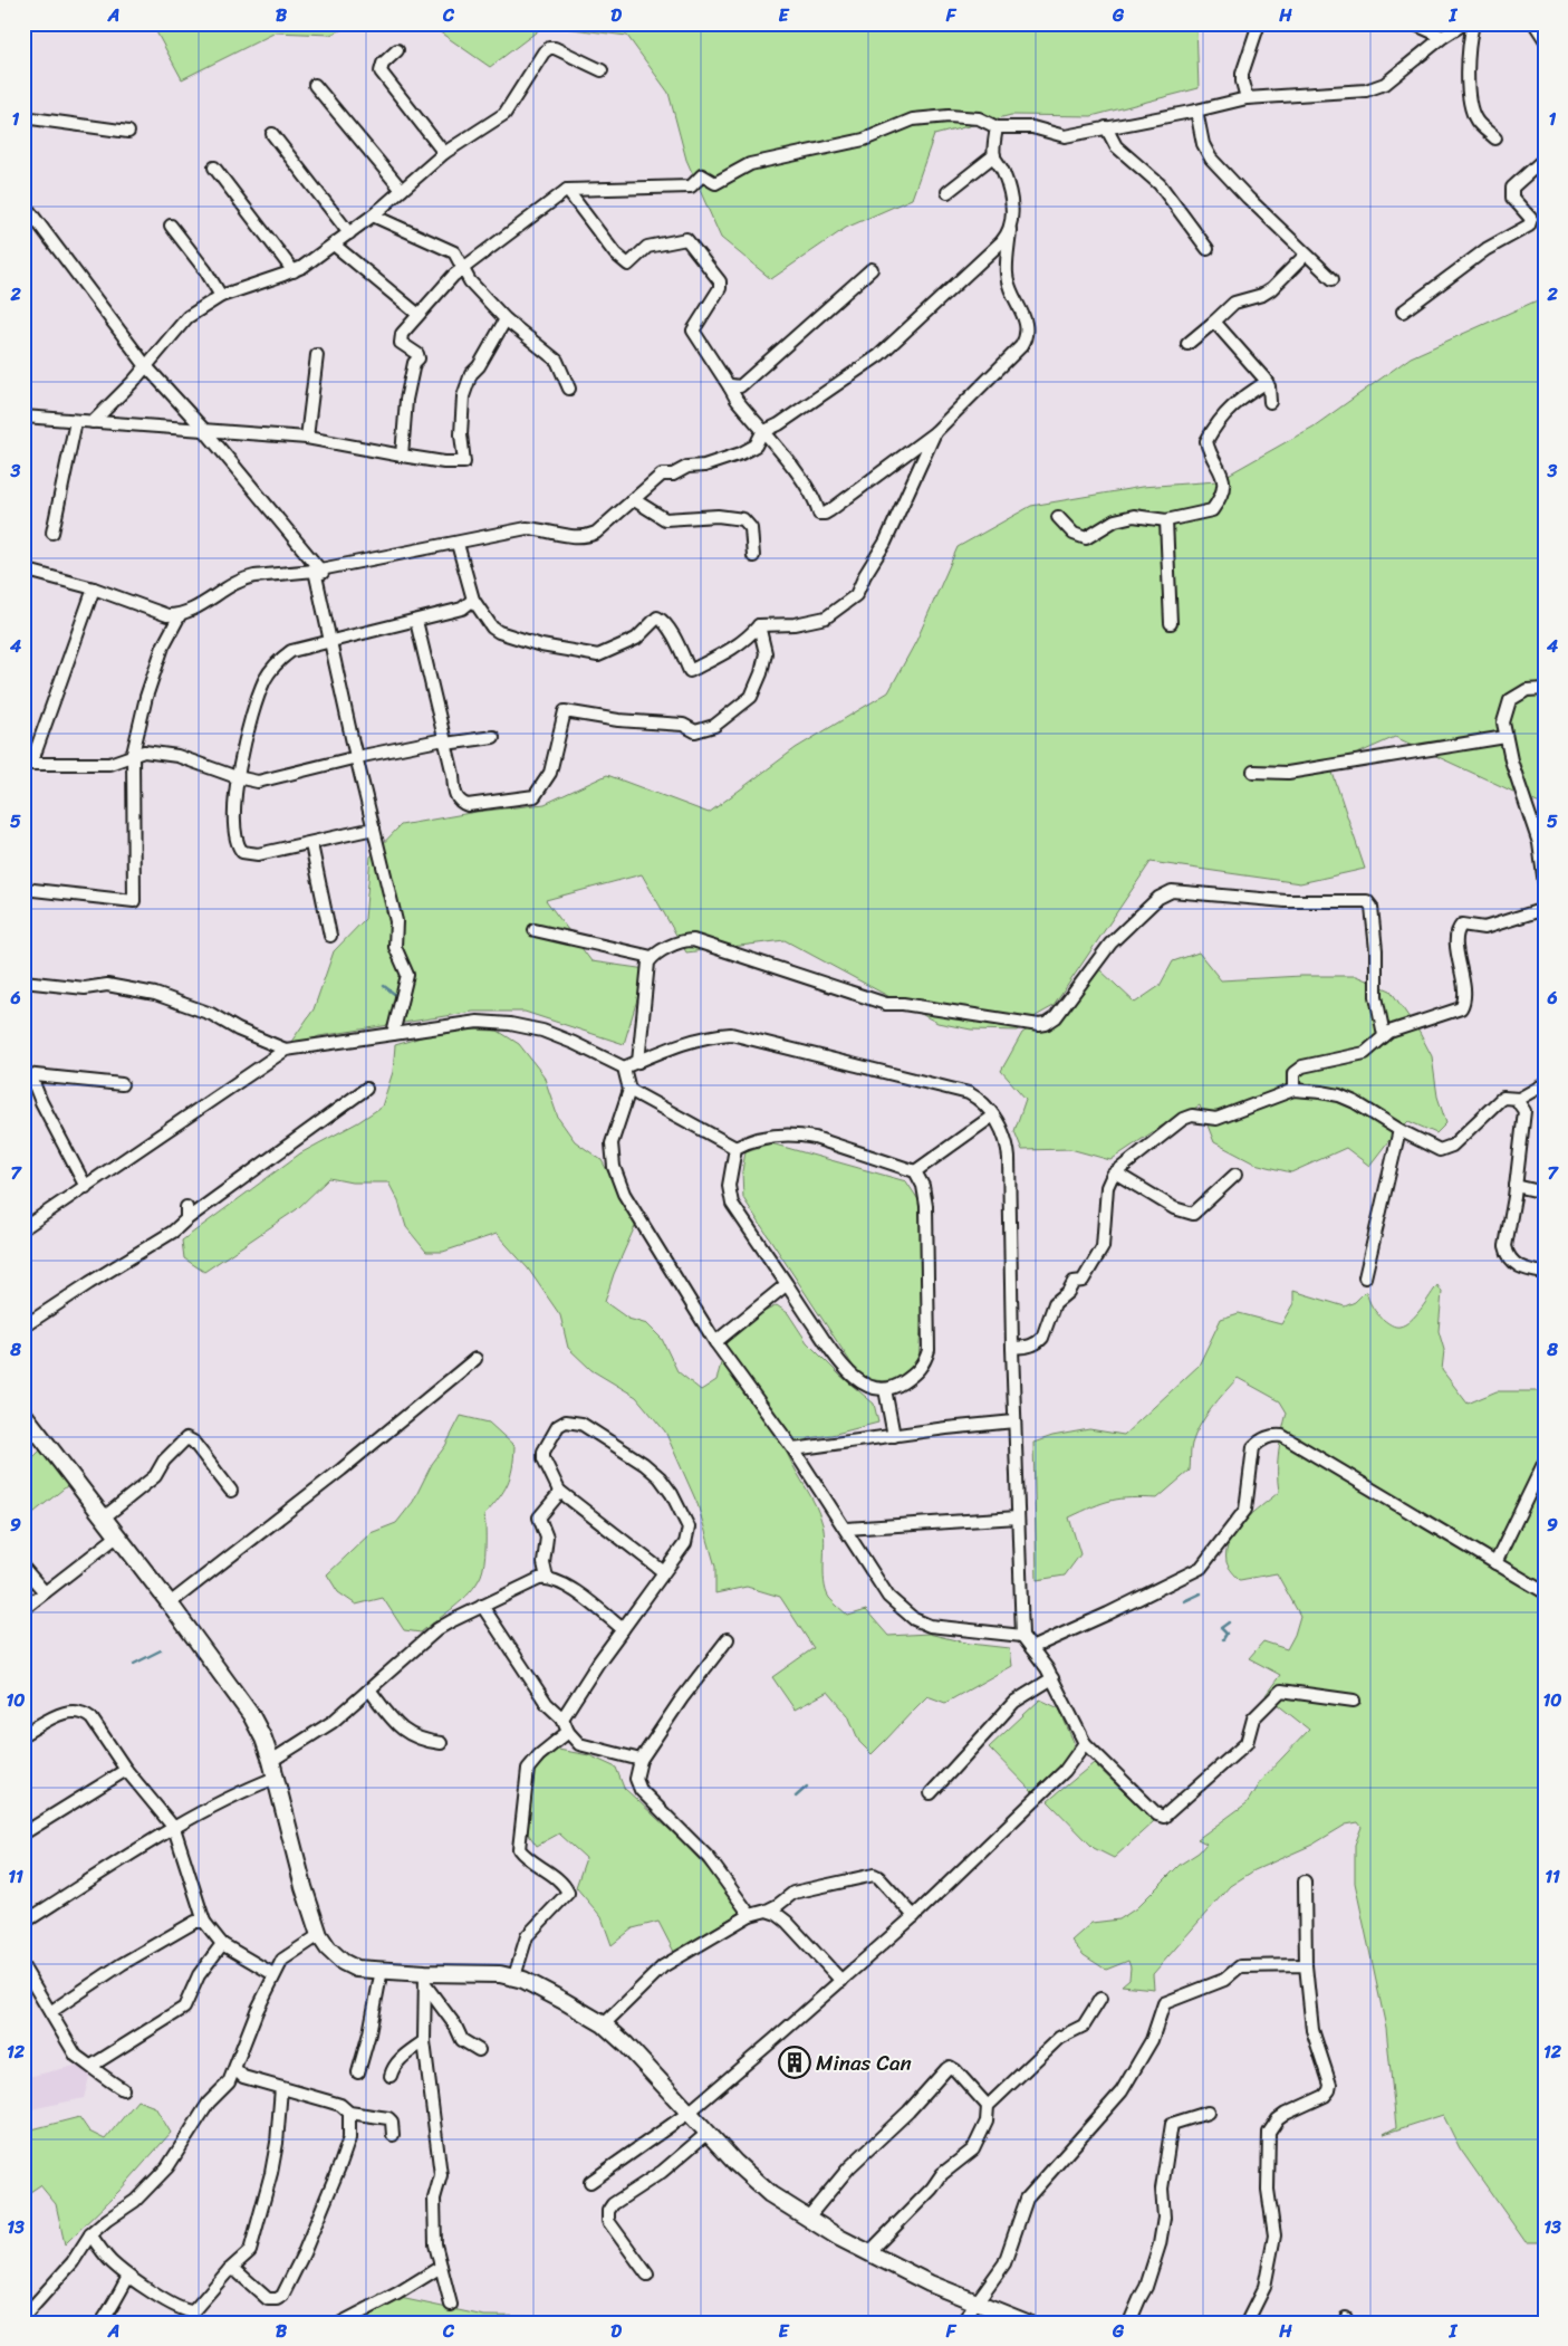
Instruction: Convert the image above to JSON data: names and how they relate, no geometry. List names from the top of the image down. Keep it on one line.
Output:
{"places":{"building":["Minas Can"]},"grid":{"columns":["A","B","C","D","E","F","G","H","I"],"rows":["1","2","3","4","5","6","7","8","9","10","11","12","13"]}}
